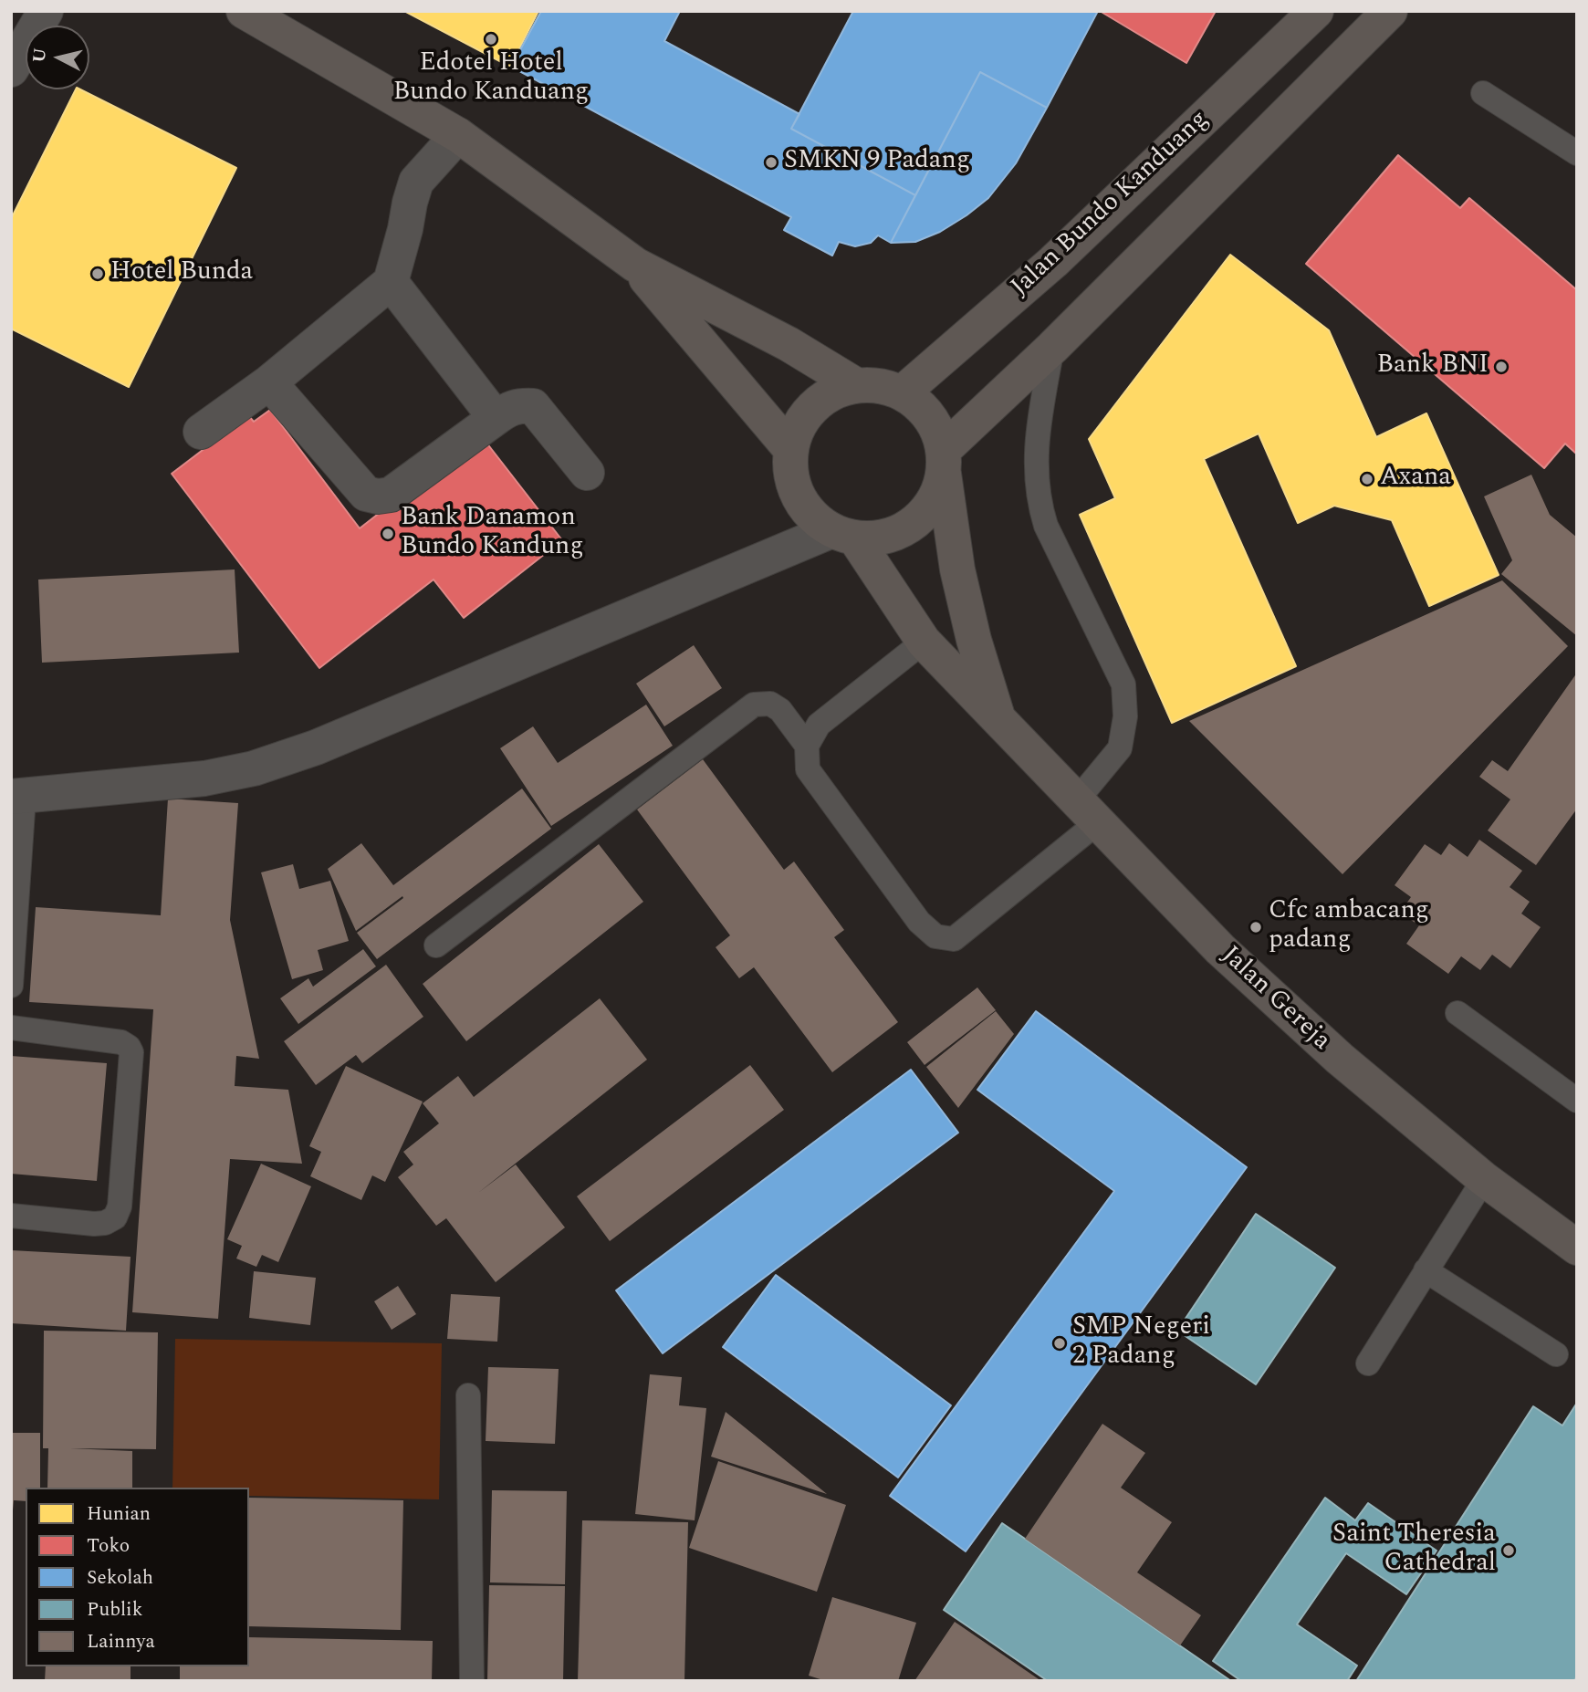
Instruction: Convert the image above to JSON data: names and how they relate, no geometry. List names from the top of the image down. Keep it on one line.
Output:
{"streets":{"main road":["Jalan Bundo Kanduang","Jalan Gereja"]},"crossings":[["Jalan Bundo Kanduang","Jalan Gereja"]],"places":["Edotel Hotel Bundo Kanduang","SMKN 9 Padang","Hotel Bunda","Bank BNI","Axana","Bank Danamon Bundo Kandung","Cfc ambacang padang","SMP Negeri 2 Padang","Saint Theresia Cathedral"],"legend":["Hunian","Toko","Sekolah","Publik","Lainnya"],"north":"left"}
